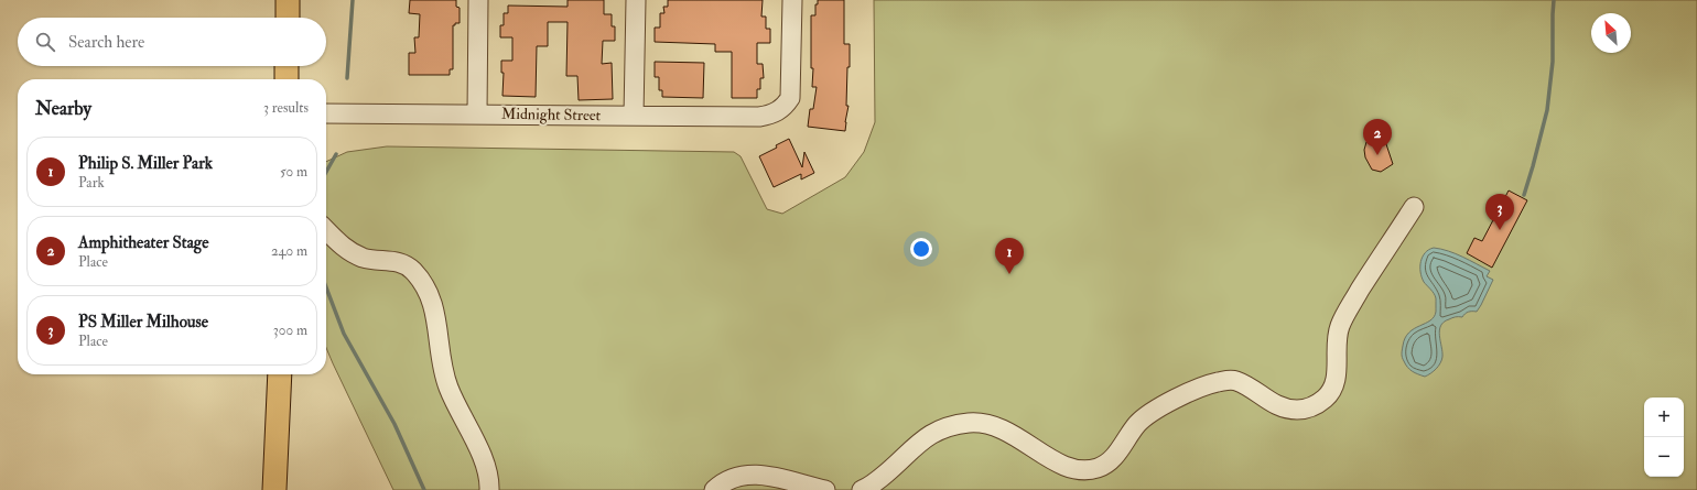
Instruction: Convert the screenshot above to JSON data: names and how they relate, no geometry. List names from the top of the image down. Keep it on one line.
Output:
{"streets":{"street":["Midnight Street"]},"north":"top left","page":{"search":"Search here","heading":["Nearby","3 results"],"pins":["2","3","1"],"list":[{"mark":"1","name":"Philip S. Miller Park","note":"Park","value":"50 m"},{"mark":"2","name":"Amphitheater Stage","note":"Place","value":"240 m"},{"mark":"3","name":"PS Miller Milhouse","note":"Place","value":"300 m"}],"map_buttons":["+","−"]}}
